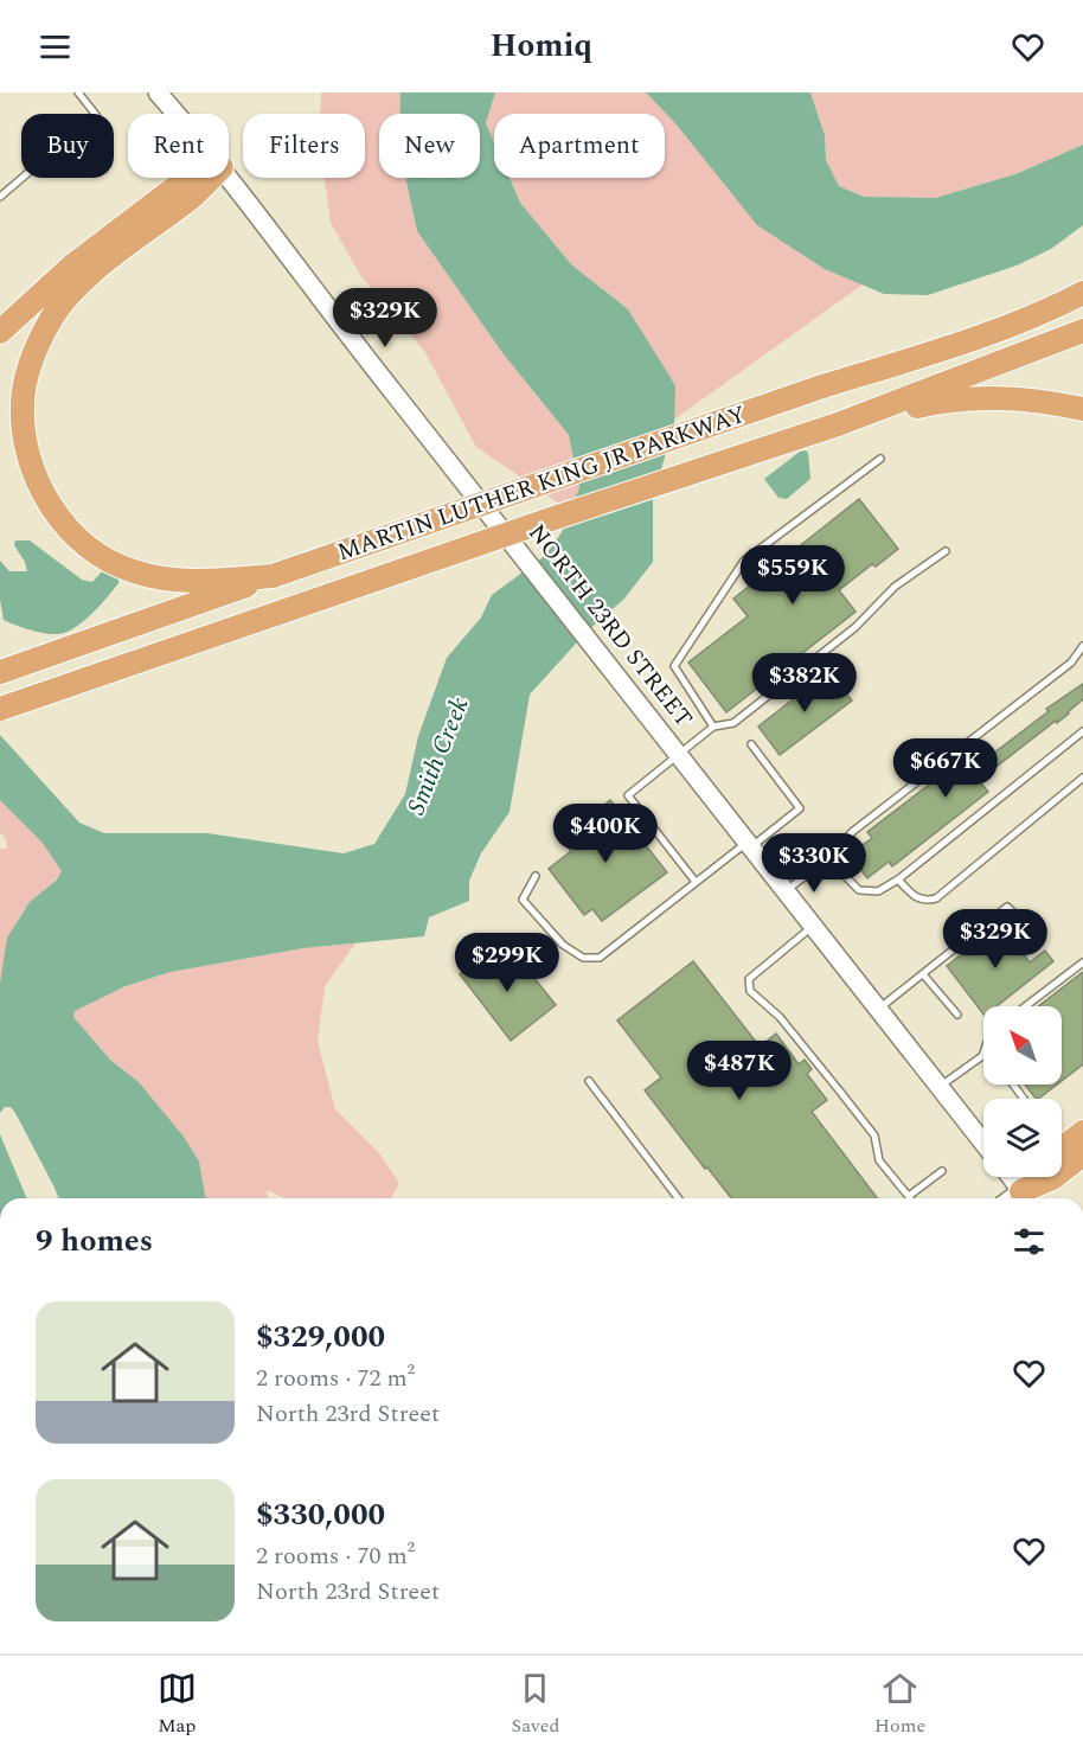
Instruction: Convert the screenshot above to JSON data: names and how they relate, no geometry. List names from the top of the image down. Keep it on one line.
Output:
{"streets":{"highway":["MARTIN LUTHER KING JR PARKWAY"],"main road":["NORTH 23RD STREET"]},"water":["Smith Creek"],"north":"top left","page":{"header":"Homiq","chip":["Buy","Rent","Filters","New","Apartment"],"price":["$329K","$559K","$382K","$667K","$400K","$330K","$329K","$299K","$487K"],"heading":"9 homes","list":[{"name":"$329,000","note":"2 rooms · 72 m² · North 23rd Street"},{"name":"$330,000","note":"2 rooms · 70 m² · North 23rd Street"}],"tabs":["Map","Saved","Home"]}}
